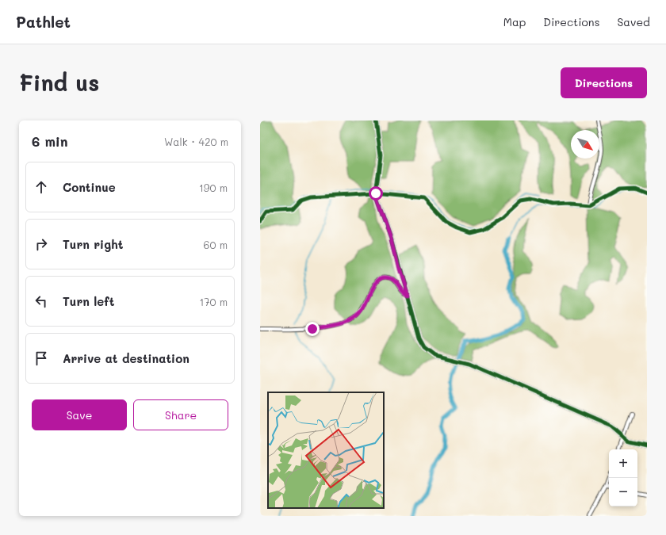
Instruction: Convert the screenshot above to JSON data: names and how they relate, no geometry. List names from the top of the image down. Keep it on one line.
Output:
{"north":"bottom right","page":{"header":"Pathlet","nav":["Map","Directions","Saved"],"buttons":["Directions",["Save","Share"]],"title":"Find us","heading":["6 min","Walk · 420 m"],"list":[["Continue","190 m"],["Turn right","60 m"],["Turn left","170 m"],"Arrive at destination"],"map_buttons":["+","−"]}}
